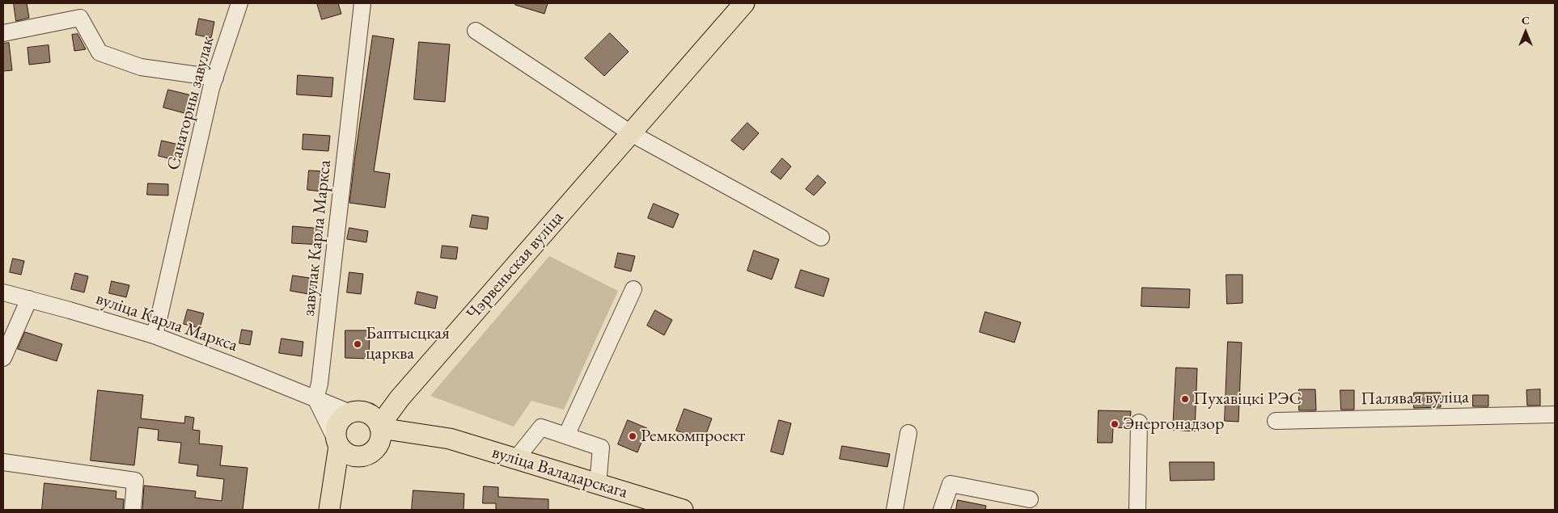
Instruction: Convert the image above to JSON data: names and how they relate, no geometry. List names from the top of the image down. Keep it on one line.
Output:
{"streets":{"main road":["Чэрвеньская вуліца","вуліца Валадарскага"],"street":["Санаторны завулак","завулак Карла Маркса","вуліца Карла Маркса","Палявая вуліца"]},"crossings":[["Санаторны завулак","вуліца Карла Маркса"],["завулак Карла Маркса","вуліца Карла Маркса"],["Чэрвеньская вуліца","вуліца Карла Маркса"],["Чэрвеньская вуліца","вуліца Валадарскага"],["вуліца Карла Маркса","вуліца Валадарскага"]],"places":["Баптысцкая царква","Пухавіцкі РЭС","Энергонадзор","Ремкомпроект"],"north":"top"}
